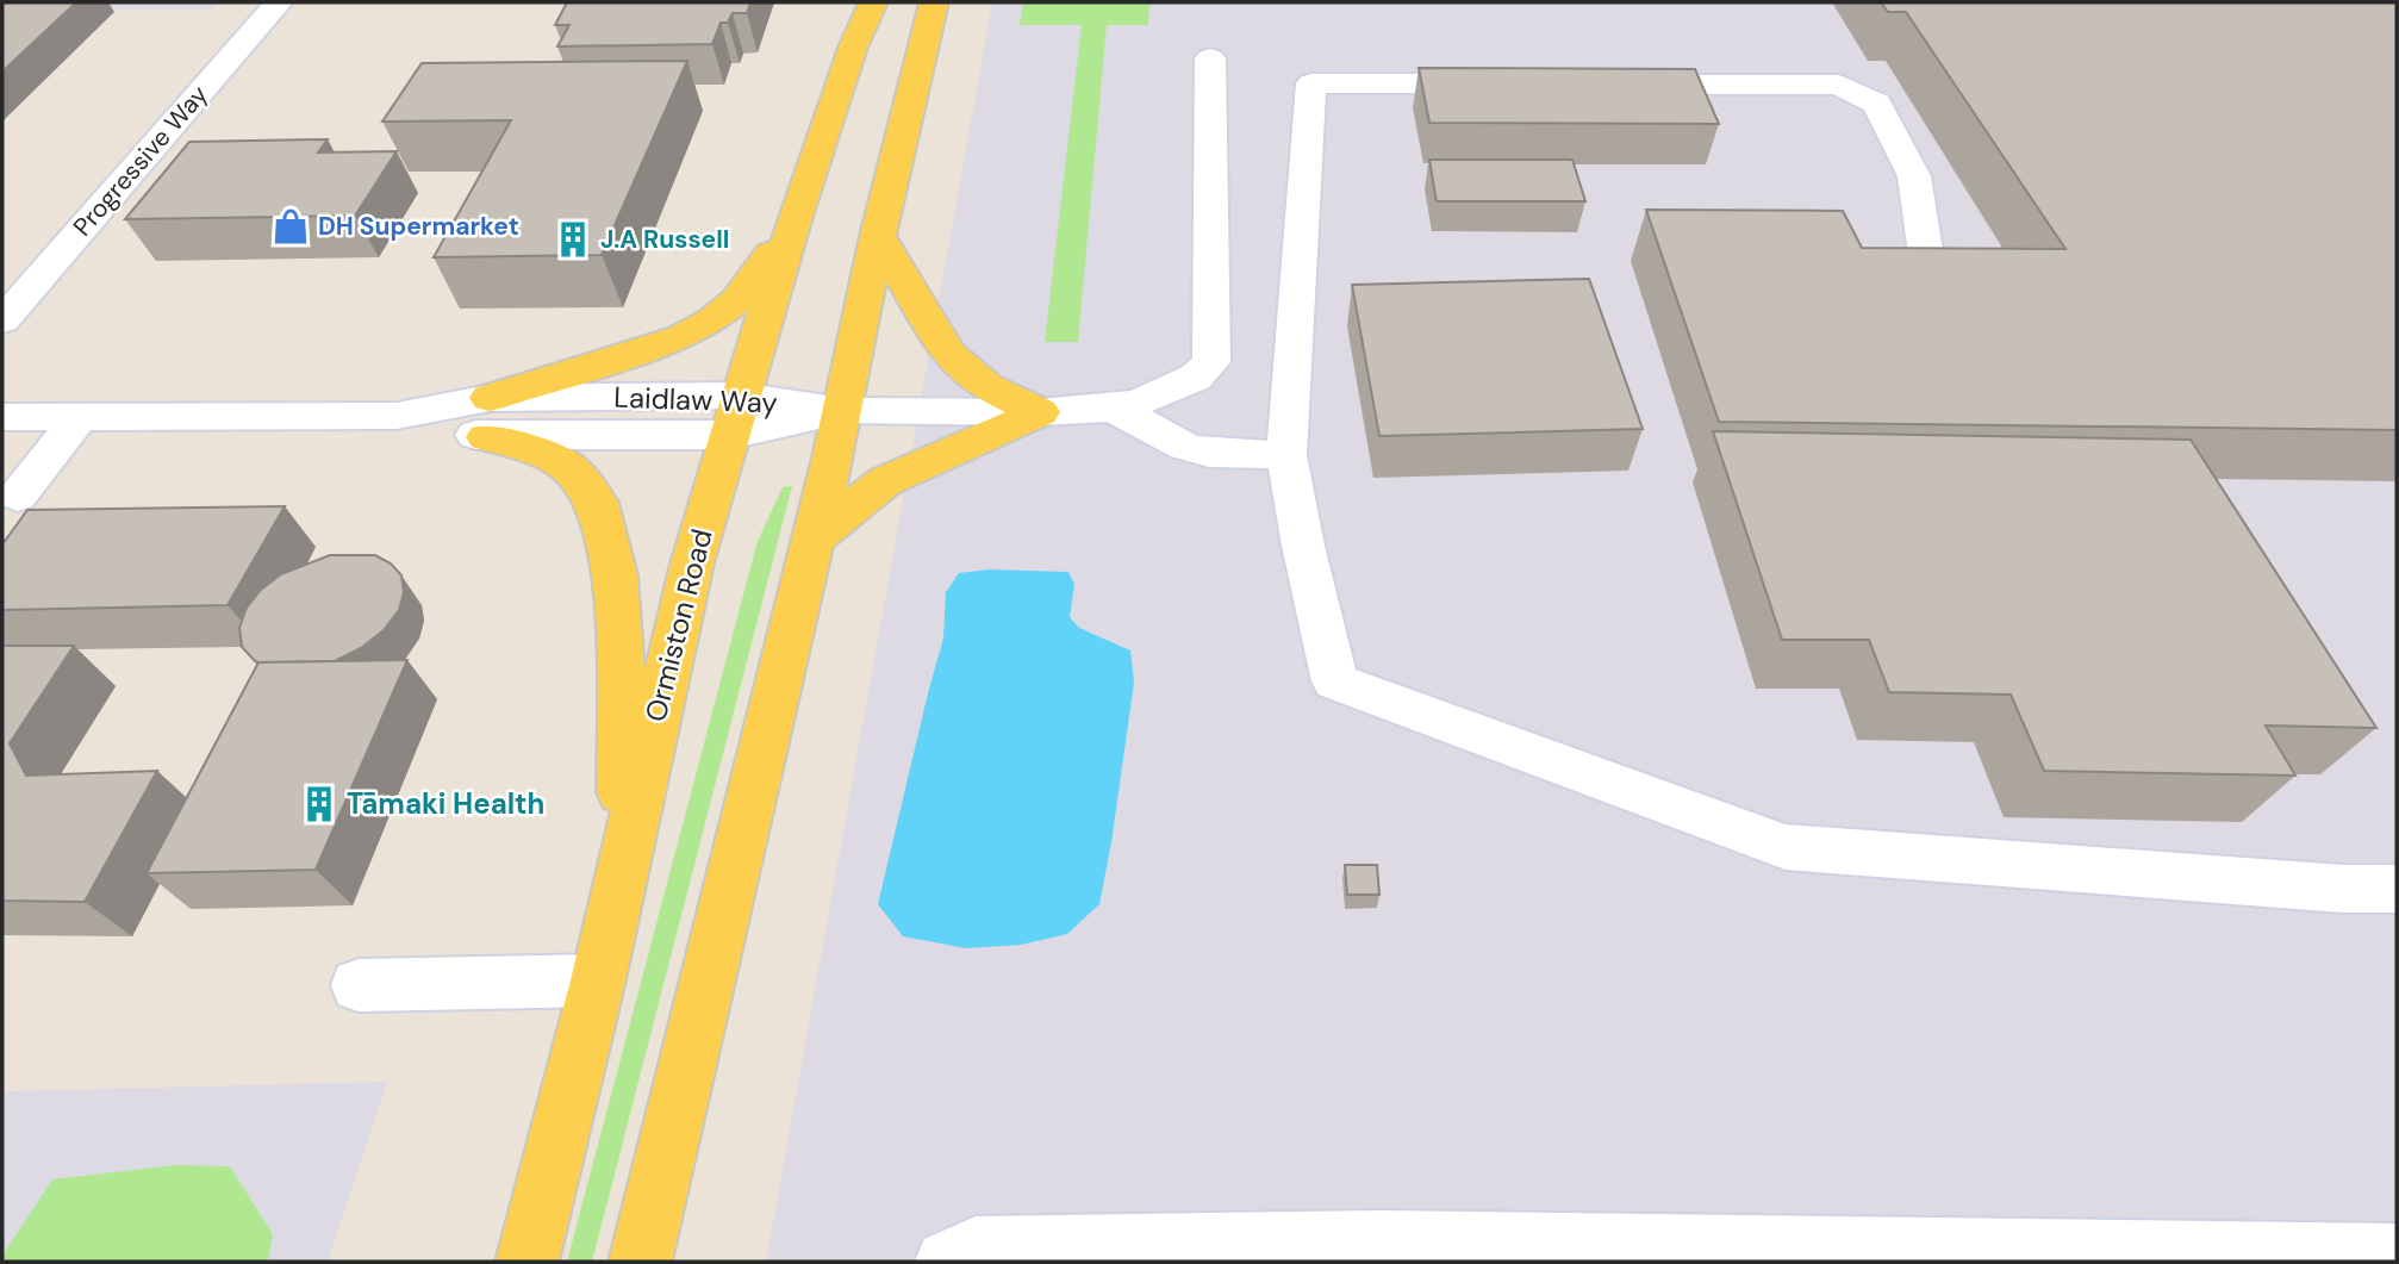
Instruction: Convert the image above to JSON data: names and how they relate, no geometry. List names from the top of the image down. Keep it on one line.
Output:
{"streets":{"main road":["Ormiston Road"],"street":["Progressive Way","Laidlaw Way"]},"crossings":[["Laidlaw Way","Ormiston Road"]],"places":{"shop":["DH Supermarket"],"building":["J.A Russell","Tāmaki Health"]}}
